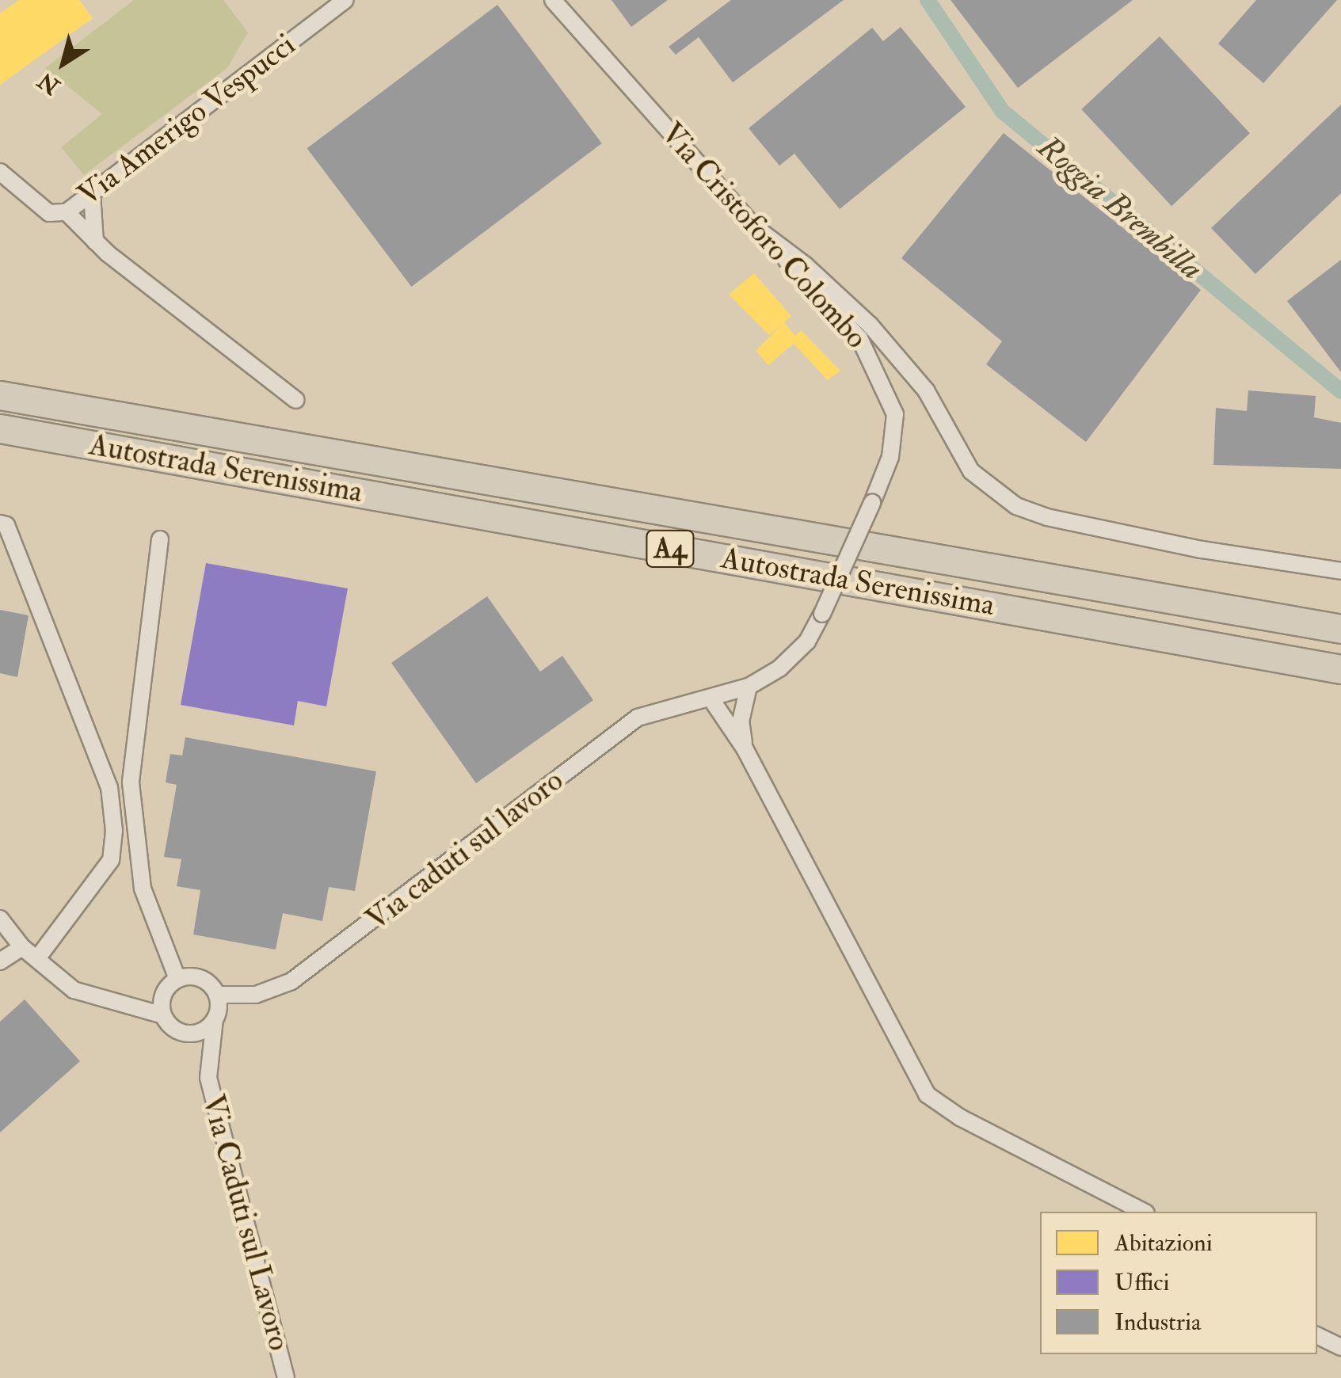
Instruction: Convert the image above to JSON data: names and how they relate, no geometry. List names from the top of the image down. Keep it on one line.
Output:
{"streets":{"highway":["Autostrada Serenissima","A4"],"street":["Via Amerigo Vespucci","Via Cristoforo Colombo","Via caduti sul lavoro","Via Caduti sul Lavoro"]},"crossings":[["Via Cristoforo Colombo","Via caduti sul lavoro"],["Via caduti sul lavoro","Via Caduti sul Lavoro"]],"water":["Roggia Brembilla"],"legend":["Abitazioni","Uffici","Industria"],"north":"bottom left"}
